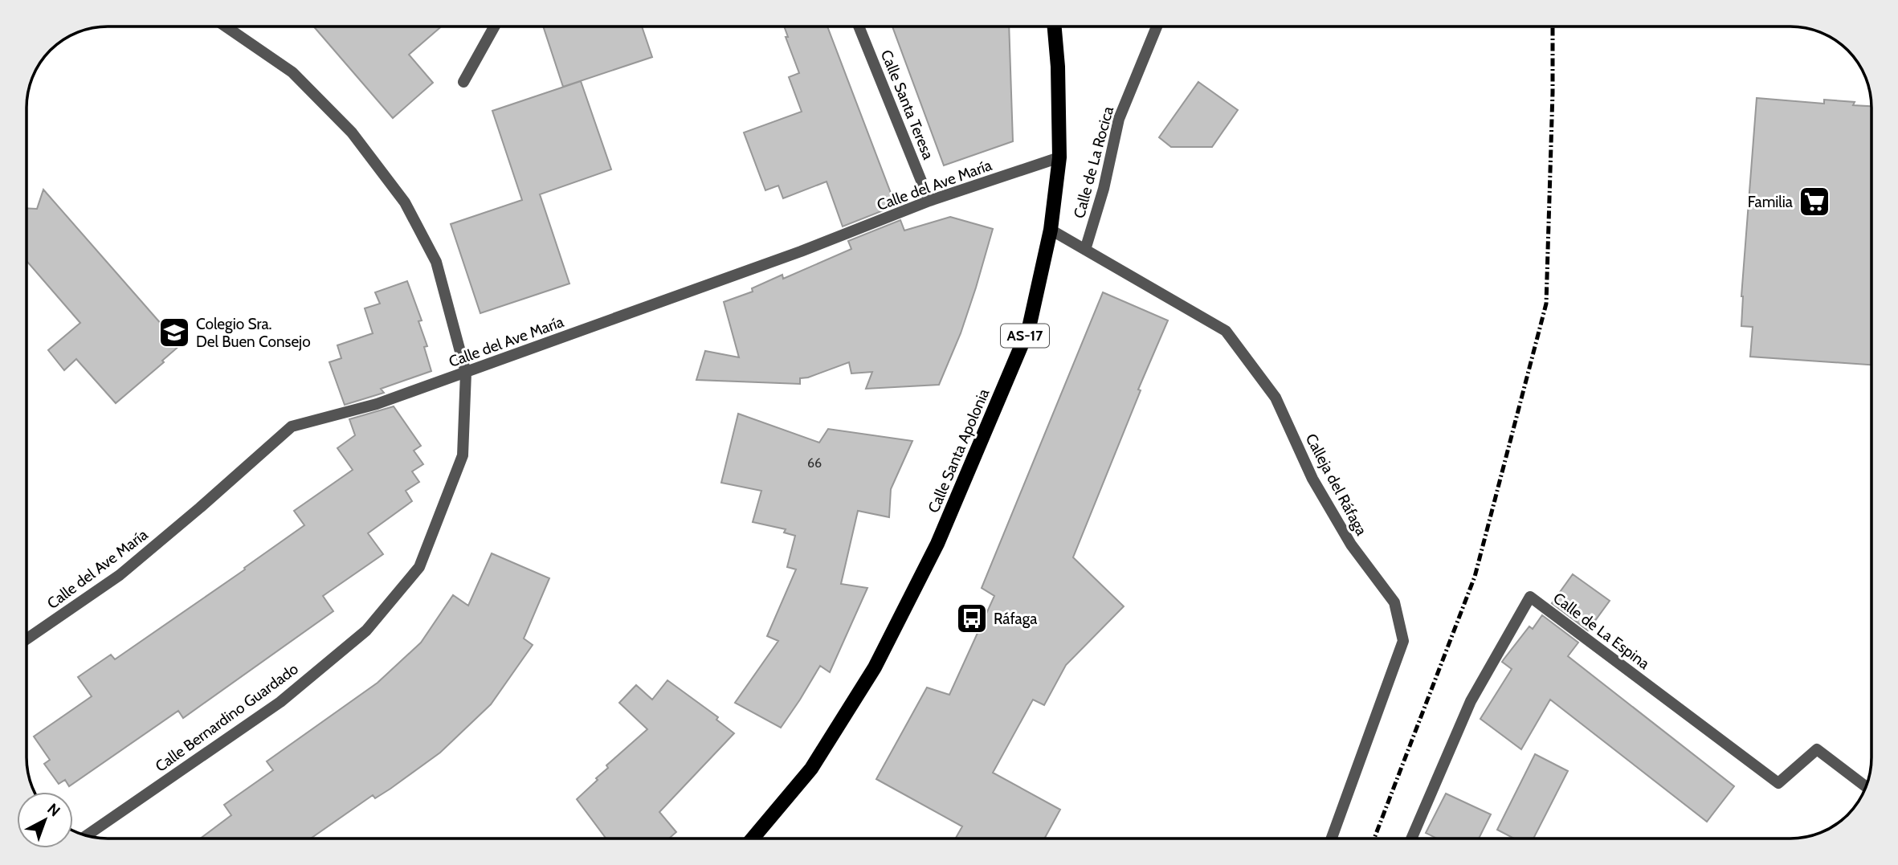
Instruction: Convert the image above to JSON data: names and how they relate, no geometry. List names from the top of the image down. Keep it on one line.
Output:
{"streets":{"main road":["AS-17","Calle Santa Apolonia"],"street":["Calle Santa Teresa","Calle de La Rocica","Calle del Ave María","Calleja del Ráfaga","Calle de La Espina","Calle Bernardino Guardado"]},"crossings":[["Calle Santa Teresa","Calle del Ave María"],["Calle de La Rocica","Calleja del Ráfaga"],["Calle del Ave María","Calle Santa Apolonia"],["Calle del Ave María","Calle Bernardino Guardado"],["Calle Santa Apolonia","Calleja del Ráfaga"]],"places":{"supermarket":["Familia"],"school or university":["Colegio Sra. Del Buen Consejo"],"bus stop":["Ráfaga"]},"house_numbers":["66"],"north":"top right"}
